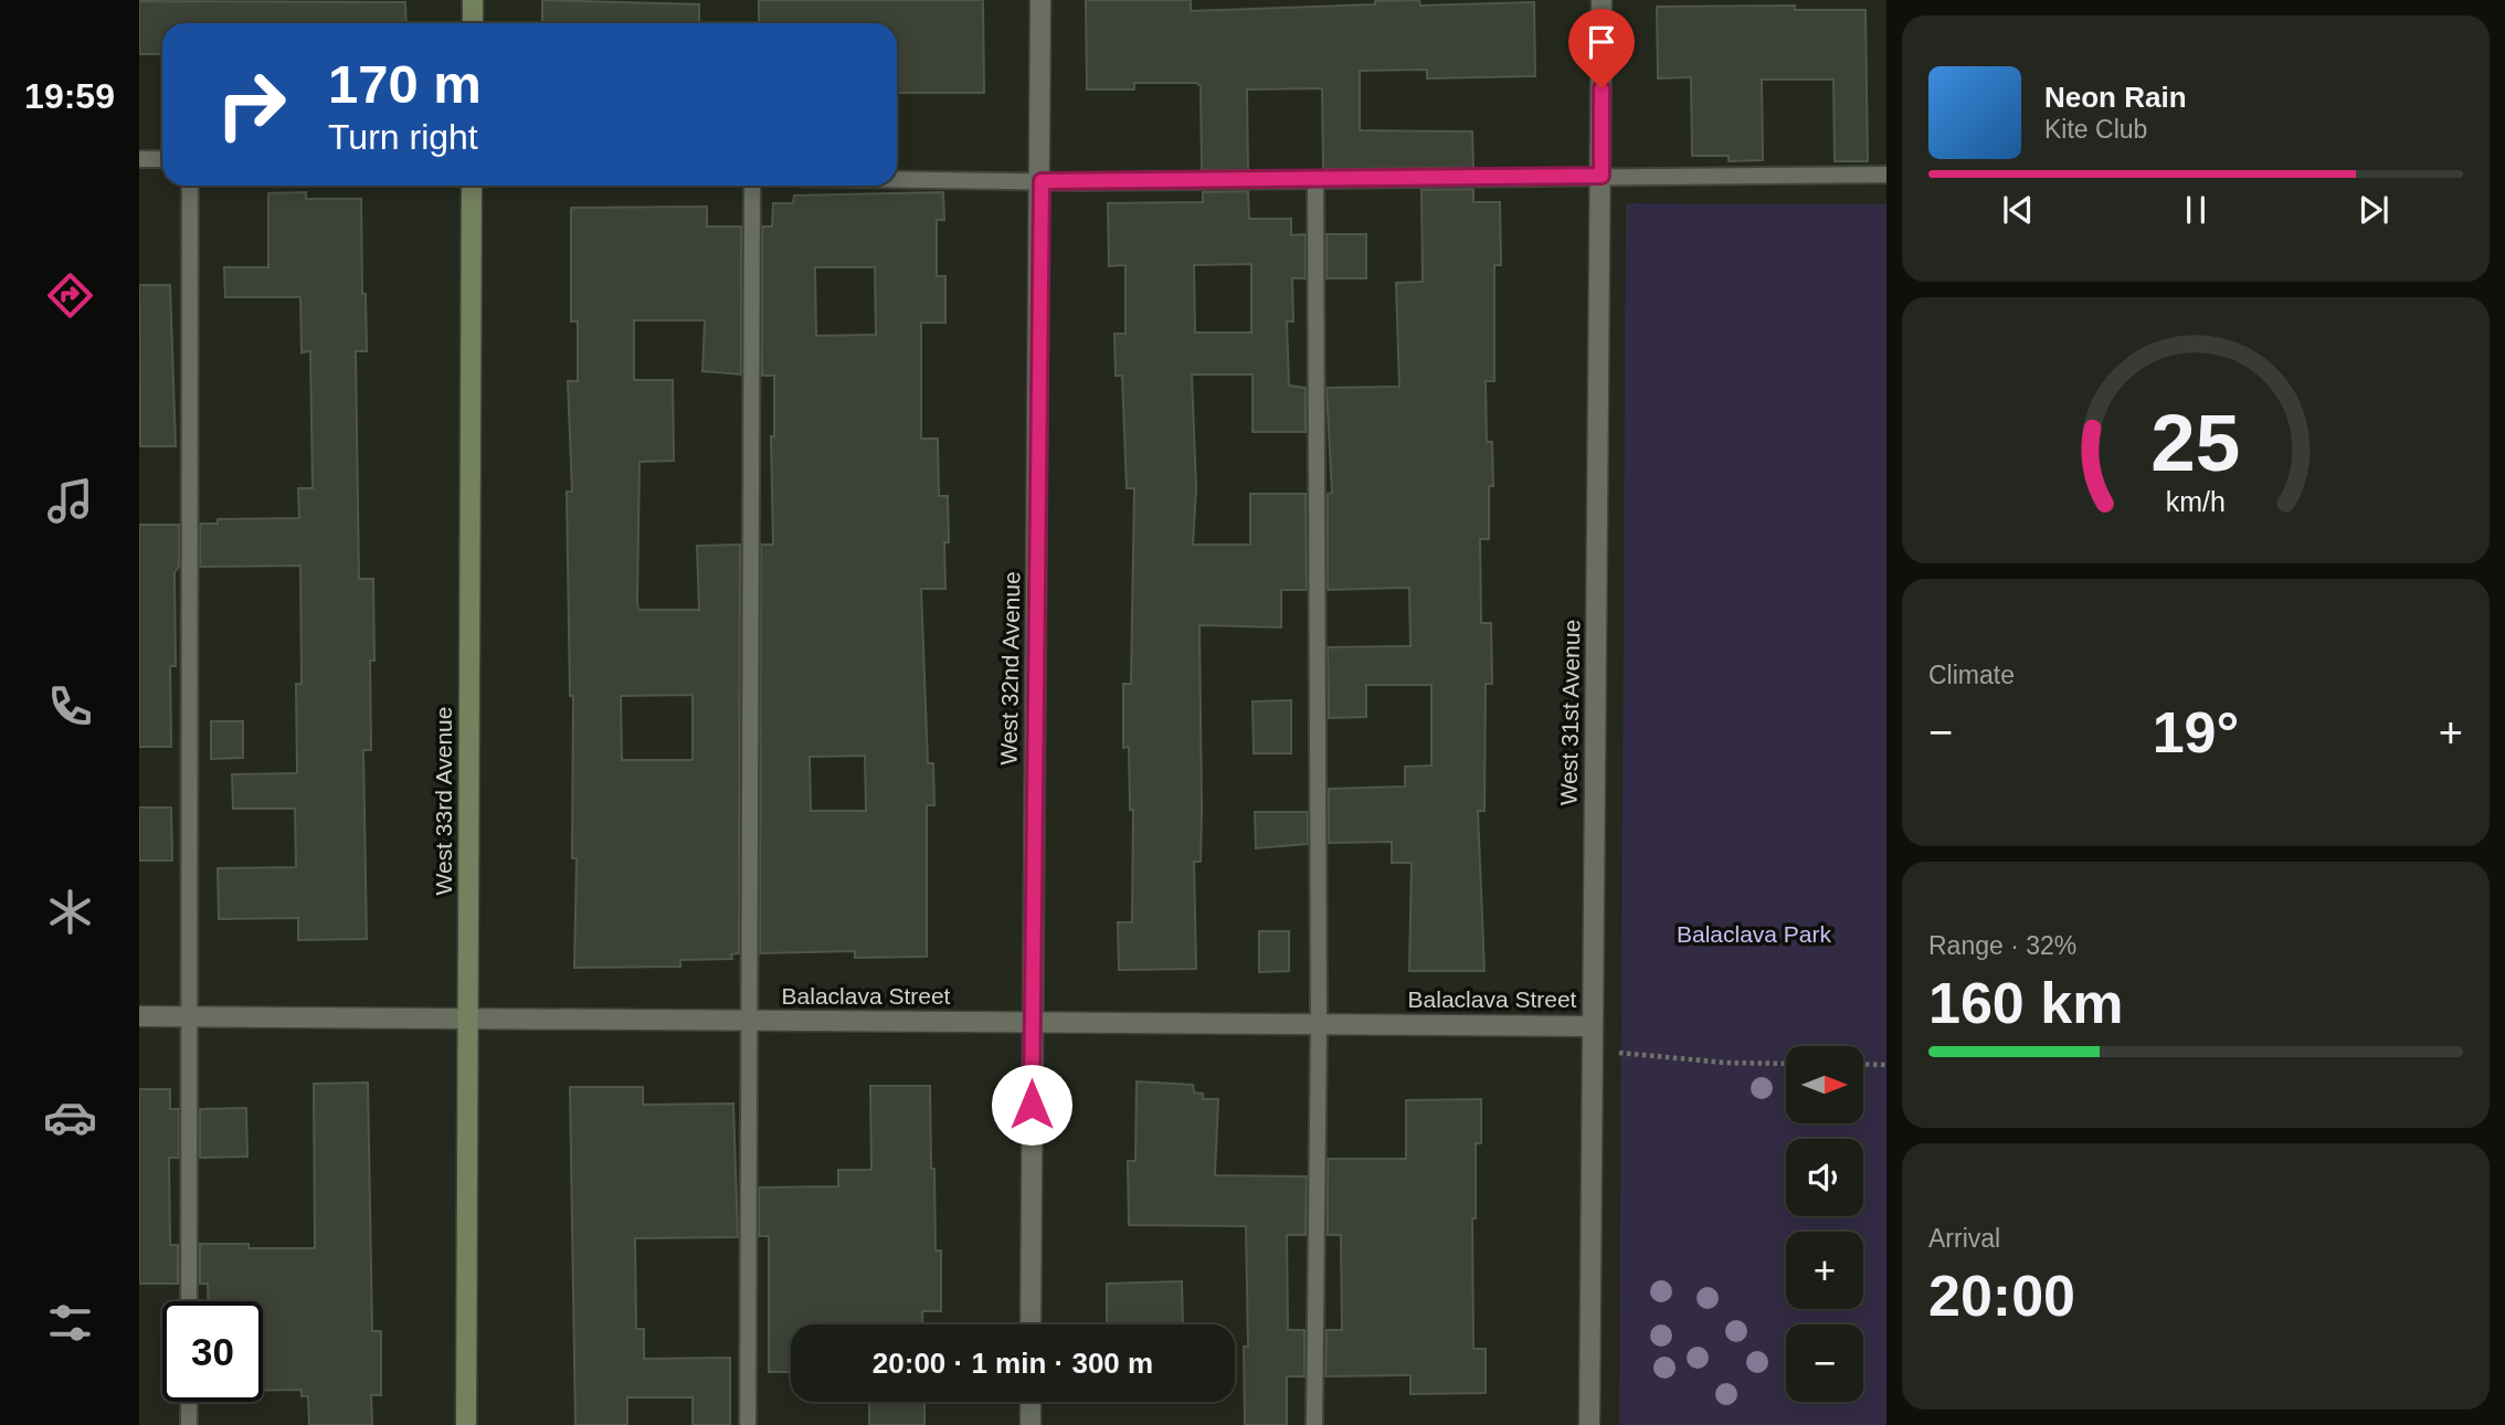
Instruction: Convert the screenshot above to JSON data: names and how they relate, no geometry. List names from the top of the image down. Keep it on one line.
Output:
{"streets":{"street":["West 32nd Avenue","West 31st Avenue","West 33rd Avenue","Balaclava Street"]},"crossings":[["West 32nd Avenue","Balaclava Street"],["West 31st Avenue","Balaclava Street"],["West 33rd Avenue","Balaclava Street"]],"parks":["Balaclava Park"],"north":"right","page":{"tabs":"19:59","turn":["170 m","Turn right"],"song":["Neon Rain","Kite Club"],"tile":["Climate",["Range · 32%","160 km"],["Arrival","20:00"]],"heat":["−","19°","+"],"map_buttons":["+","−"],"limit":"30","trip":"20:00 · 1 min · 300 m","gauge":["25","km/h"]}}
